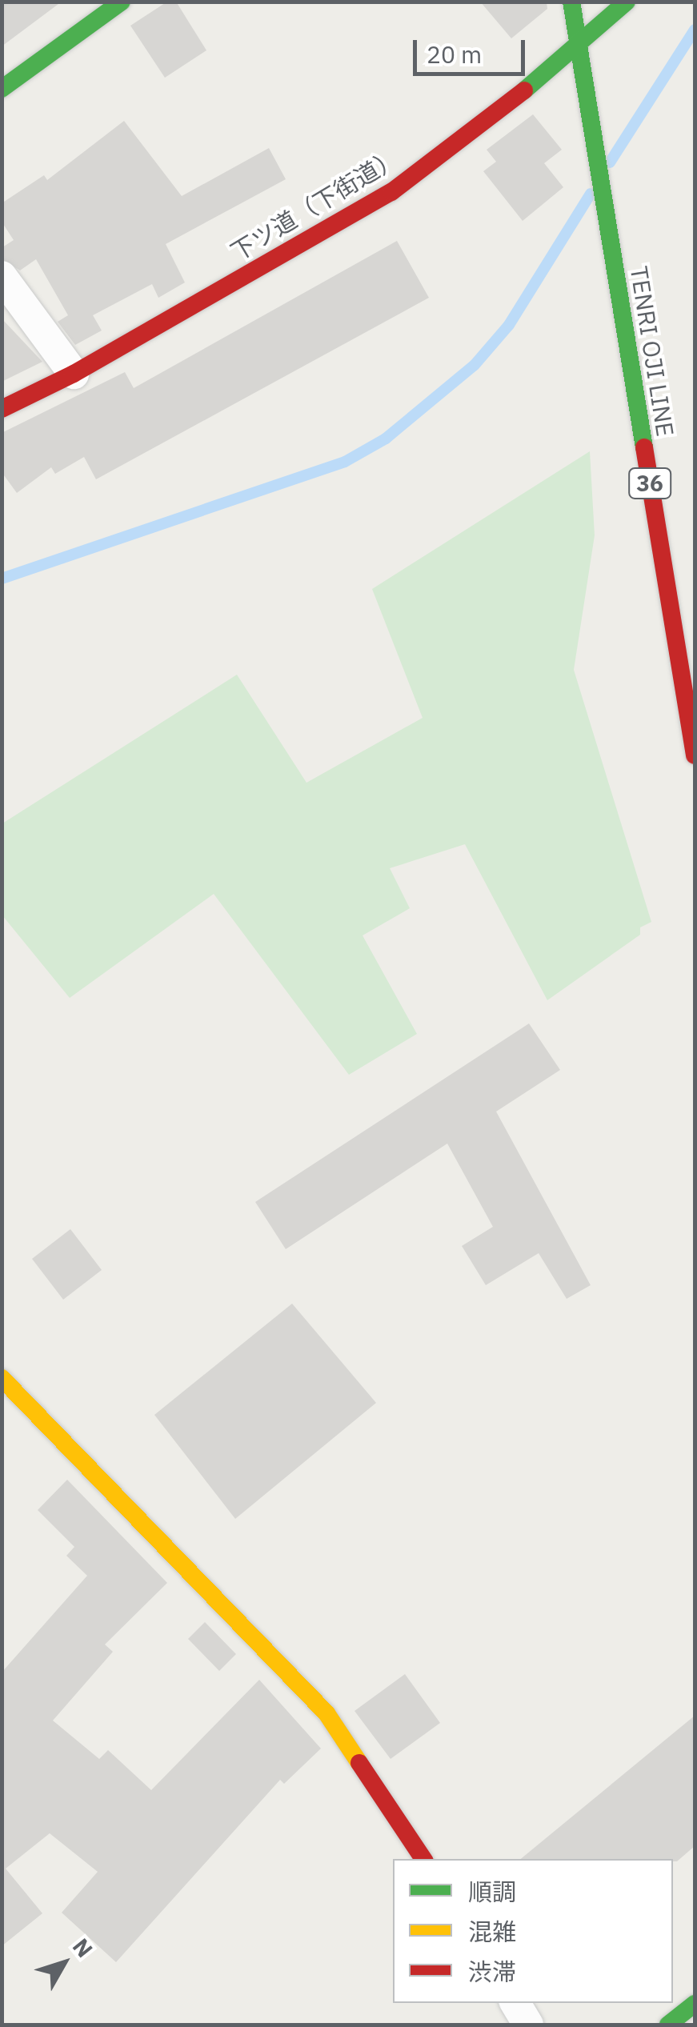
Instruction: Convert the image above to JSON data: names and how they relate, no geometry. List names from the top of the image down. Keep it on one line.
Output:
{"streets":{"main road":["下ツ道（下街道）","TENRI OJI LINE","36"]},"crossings":[["下ツ道（下街道）","TENRI OJI LINE"]],"legend":["順調","混雑","渋滞"],"scale_bar":"20 m","north":"top right"}
